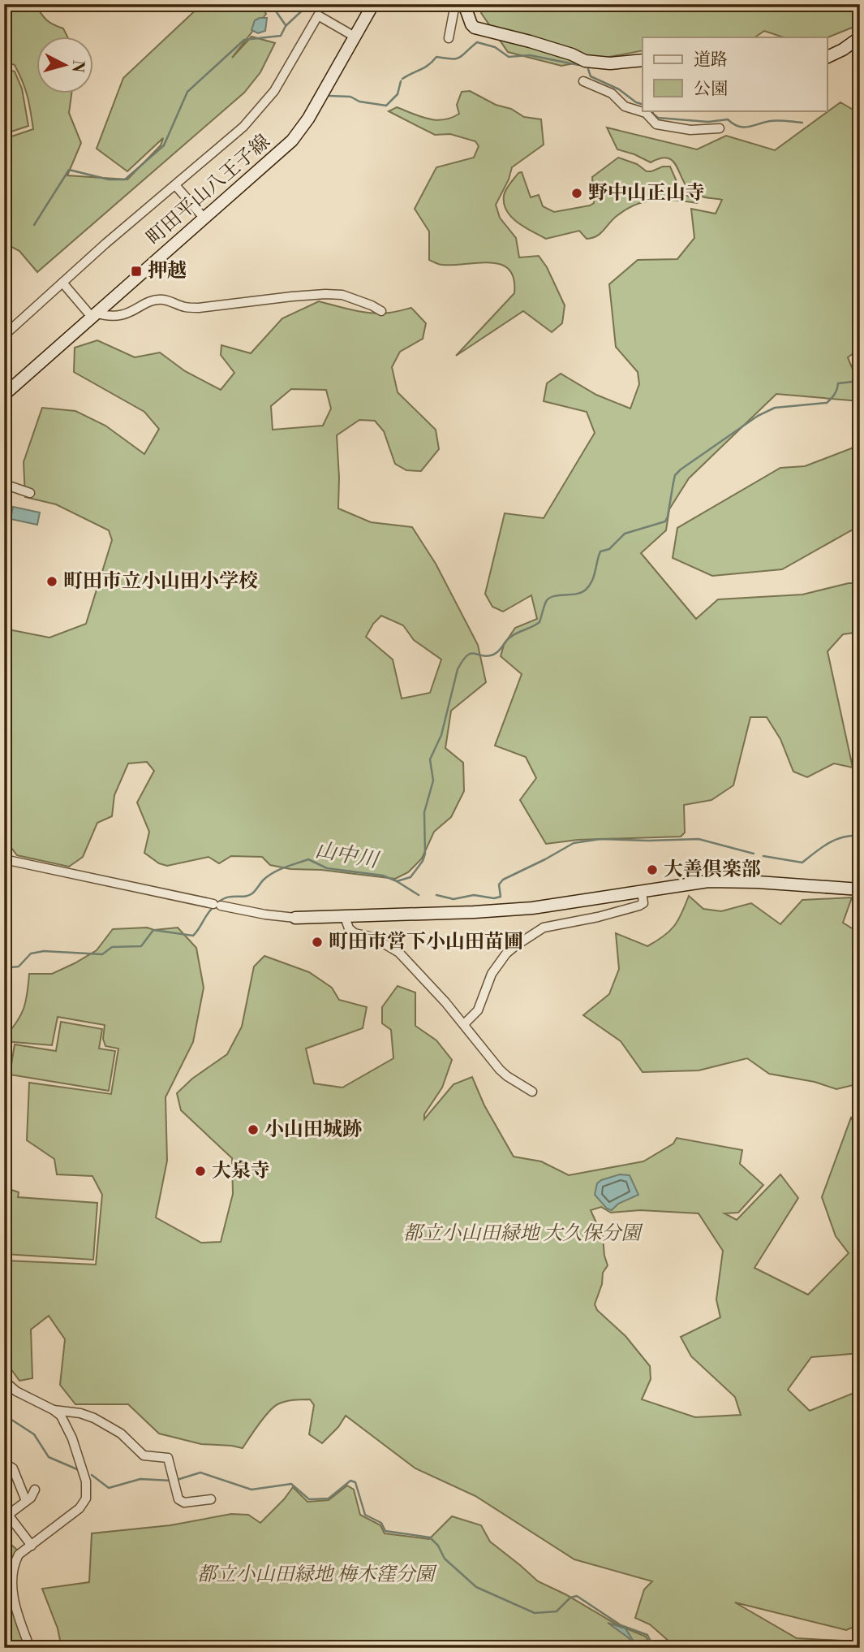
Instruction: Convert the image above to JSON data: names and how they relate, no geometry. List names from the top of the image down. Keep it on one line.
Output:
{"streets":{"main road":["町田平山八王子線"]},"water":["山中川"],"parks":["都立小山田緑地 大久保分園","都立小山田緑地 梅木窪分園"],"places":{"other":["野中山正山寺","町田市立小山田小学校","大善倶楽部","町田市営下小山田苗圃","小山田城跡","大泉寺"],"transit":["押越"]},"legend":["道路","公園"],"north":"right"}
